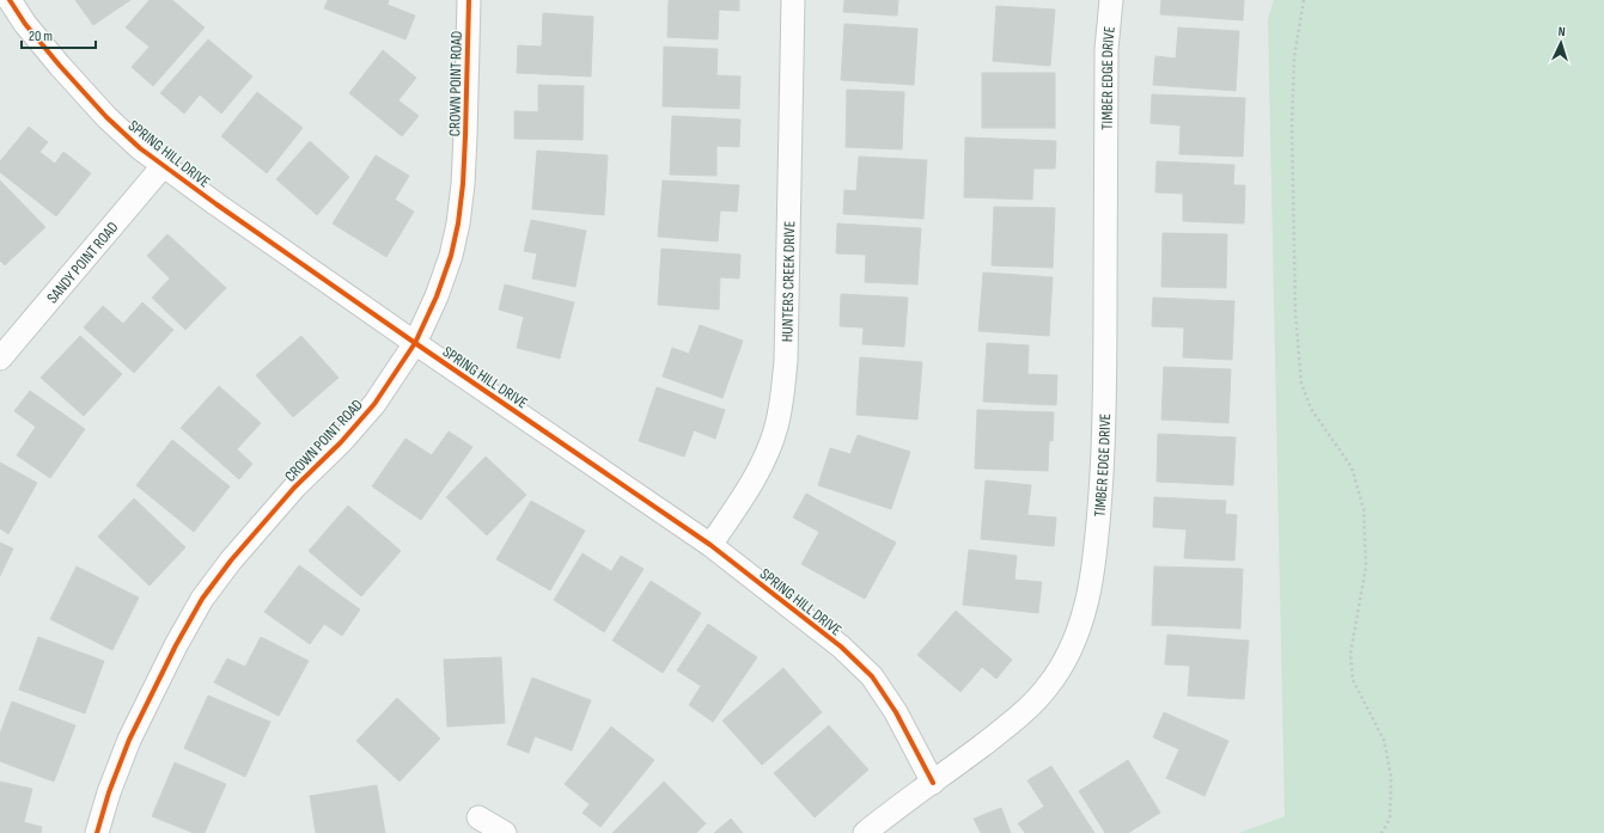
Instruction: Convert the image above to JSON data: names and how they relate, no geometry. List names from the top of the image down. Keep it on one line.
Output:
{"streets":{"street":["TIMBER EDGE DRIVE","CROWN POINT ROAD","SPRING HILL DRIVE","SANDY POINT ROAD","HUNTERS CREEK DRIVE"]},"crossings":[["TIMBER EDGE DRIVE","SPRING HILL DRIVE"],["CROWN POINT ROAD","SPRING HILL DRIVE"],["SPRING HILL DRIVE","SANDY POINT ROAD"],["SPRING HILL DRIVE","HUNTERS CREEK DRIVE"]],"scale_bar":"20 m","north":"top"}
